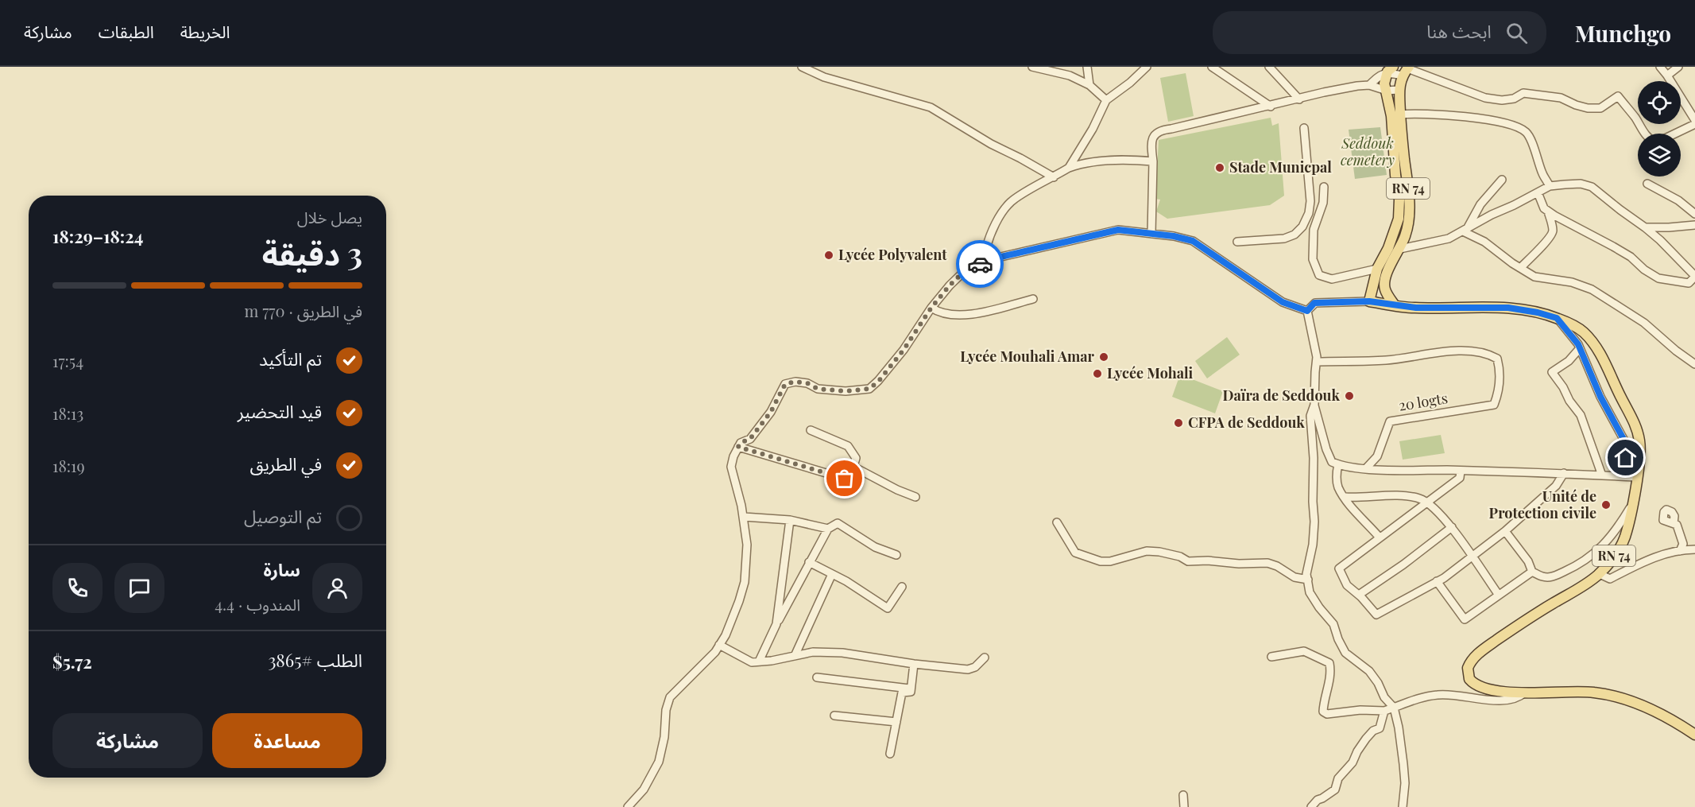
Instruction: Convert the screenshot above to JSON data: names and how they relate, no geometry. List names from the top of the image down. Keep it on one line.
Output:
{"streets":{"main road":["RN 74"],"street":["20 logts"]},"parks":["Seddouk cemetery"],"places":["Stade Municpal","Lycée Polyvalent","Lycée Mouhali Amar","Lycée Mohali","Daïra de Seddouk","CFPA de Seddouk","Unité de Protection civile"],"page":{"header":"Munchgo","search":"ابحث هنا","nav":["الخريطة","الطبقات","مشاركة"],"heading":["3 دقيقة","يصل خلال","18:24–18:29"],"panel":["سارة","المندوب · 4.4","الطلب #3865","$5.72"],"bar":"في الطريق · 770 m","list":[["تم التأكيد","17:54"],["قيد التحضير","18:13"],["في الطريق","18:19"],"تم التوصيل"],"buttons":["مساعدة","مشاركة"]}}
